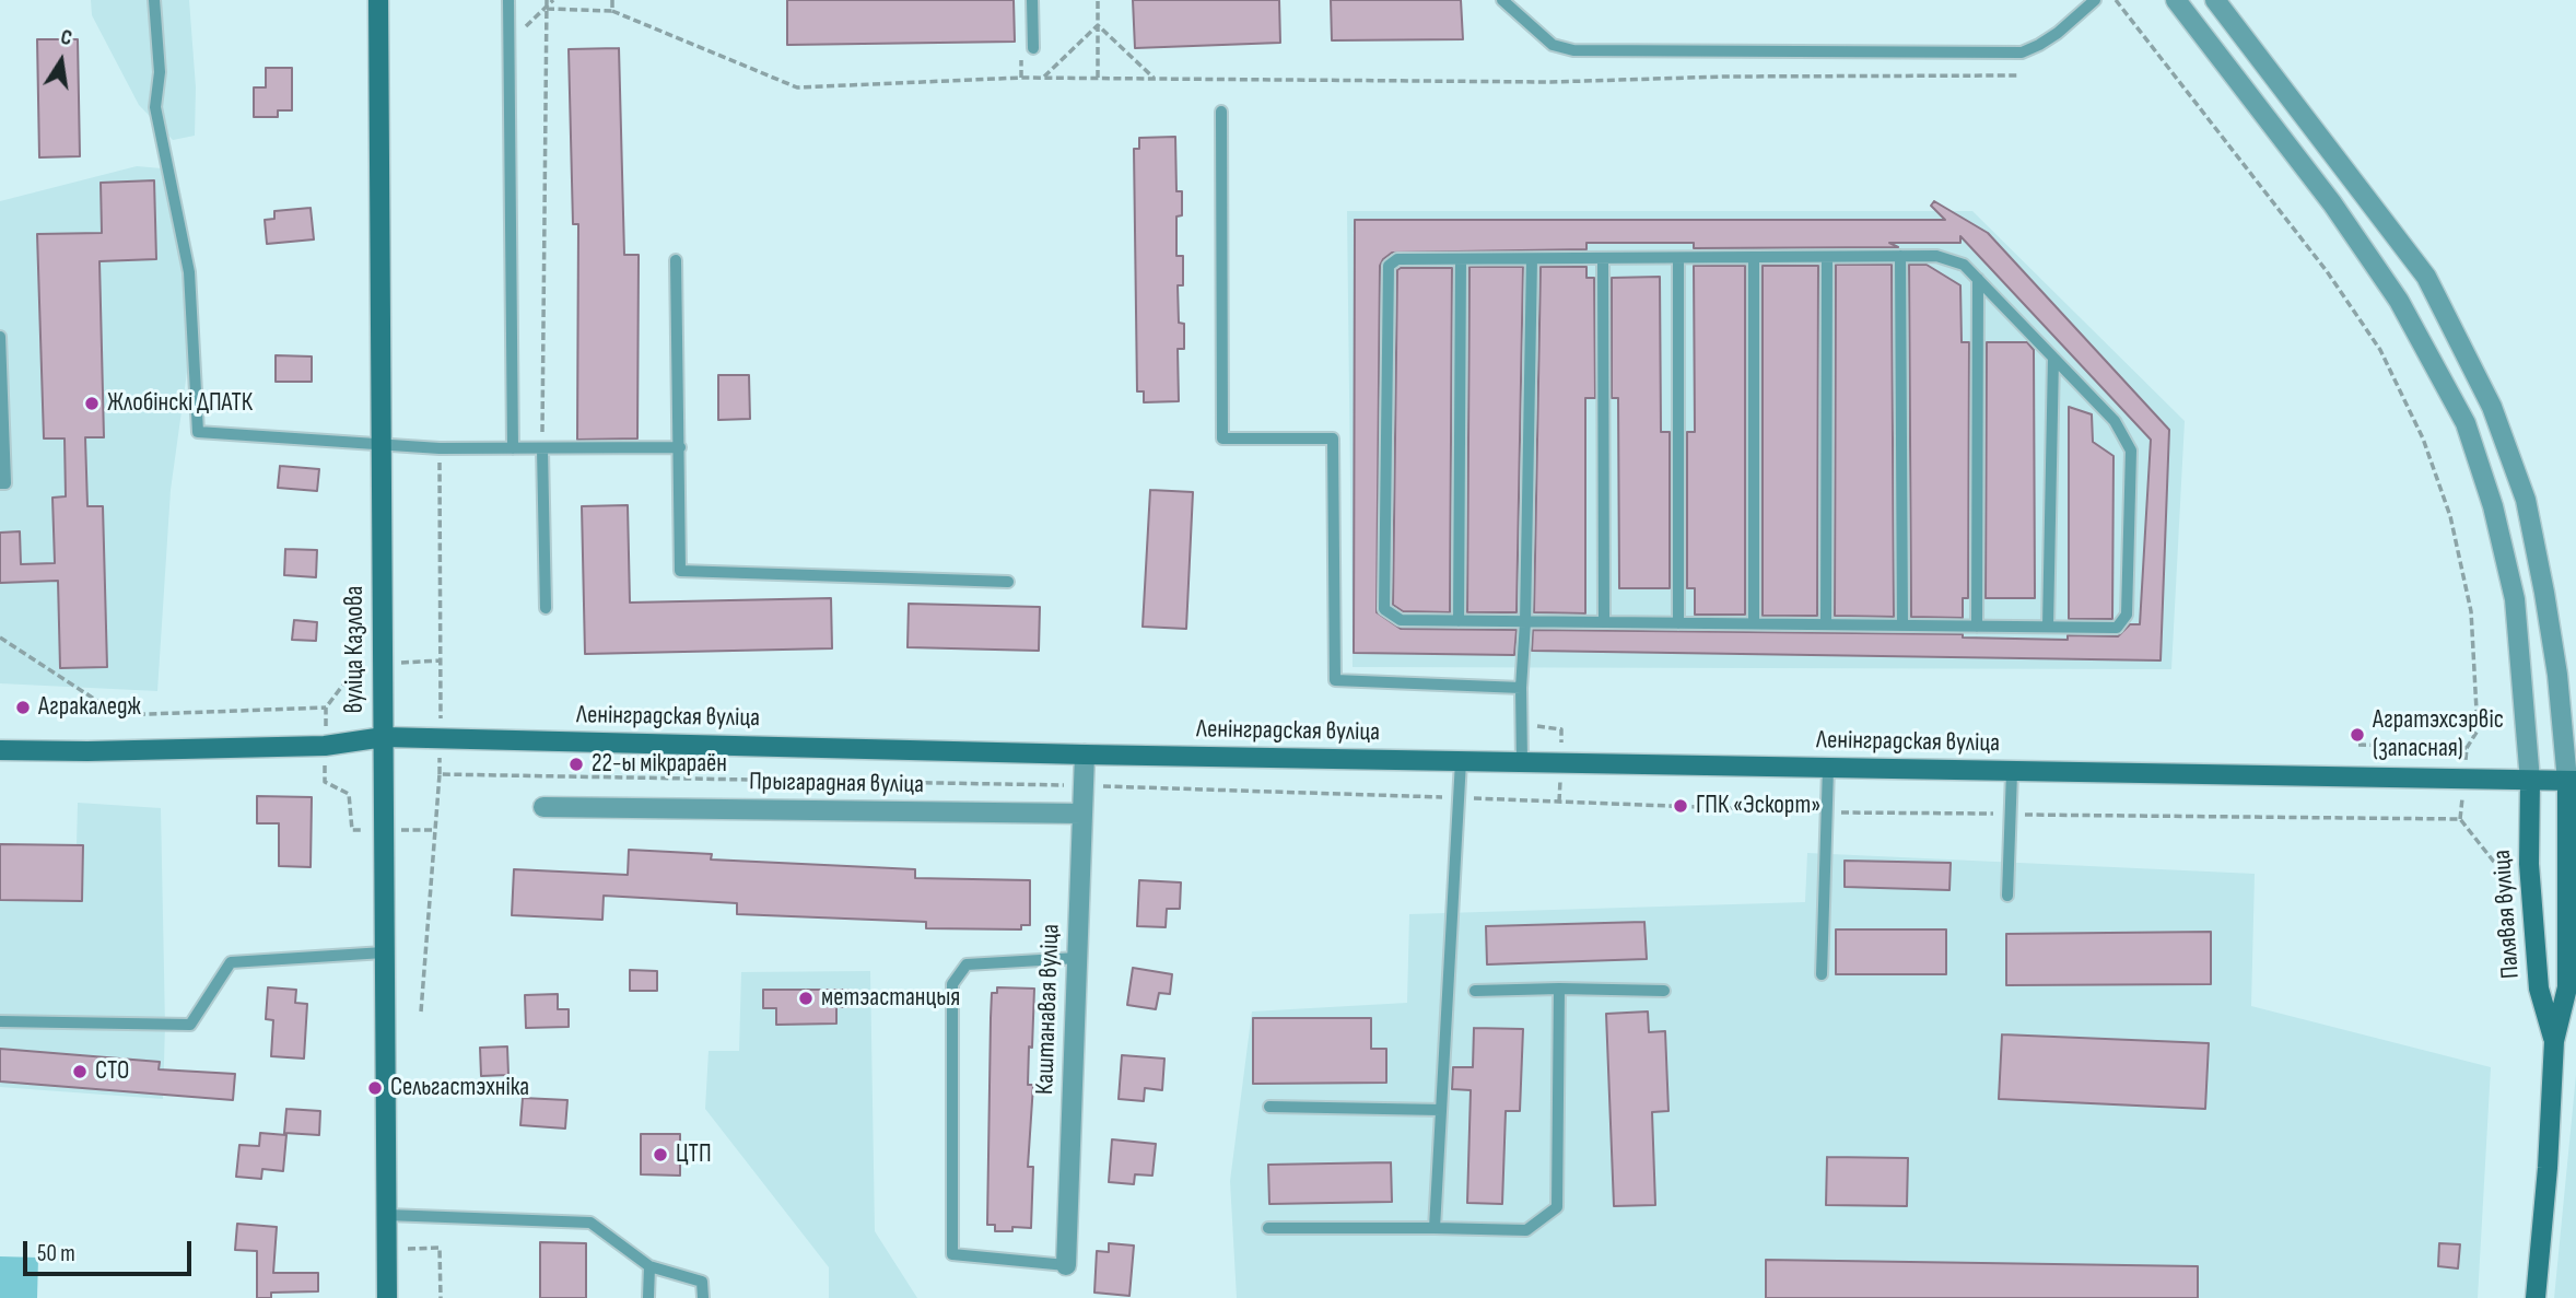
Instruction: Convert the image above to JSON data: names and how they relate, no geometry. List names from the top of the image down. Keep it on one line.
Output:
{"streets":{"main road":["вуліца Казлова","Ленінградская вуліца","Палявая вуліца"],"street":["Прыгарадная вуліца","Каштанавая вуліца"]},"crossings":[["вуліца Казлова","Ленінградская вуліца"],["Ленінградская вуліца","Палявая вуліца"],["Ленінградская вуліца","Каштанавая вуліца"],["Прыгарадная вуліца","Каштанавая вуліца"]],"places":["Жлобінскі ДПАТК","Агракаледж","Агратэхсэрвіс (запасная)","22-ы мікрараён","ГПК «Эскорт»","метэастанцыя","СТО","Сельгастэхніка","ЦТП"],"scale_bar":"50 m","north":"top"}
